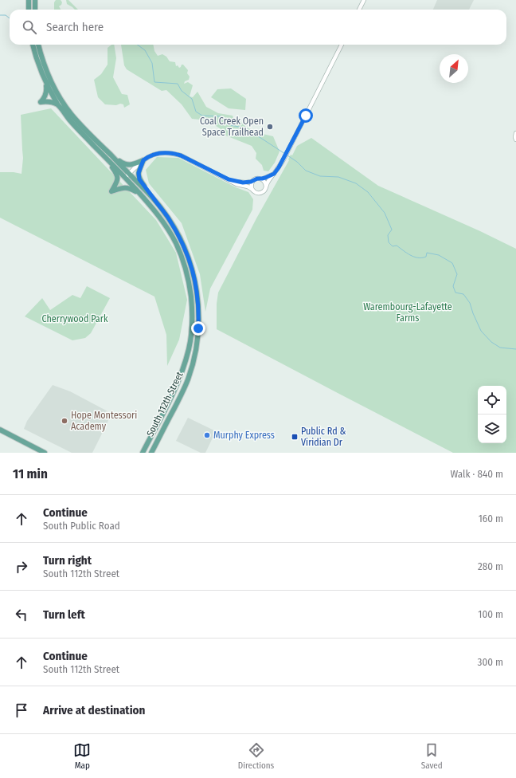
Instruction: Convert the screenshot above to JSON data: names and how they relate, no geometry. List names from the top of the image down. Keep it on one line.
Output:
{"streets":{"main road":["South 112th Street"]},"parks":["Warembourg-Lafayette Farms","Cherrywood Park"],"places":{"other":["Coal Creek Open Space Trailhead","Hope Montessori Academy","Murphy Express"],"transit":["Public Rd & Viridian Dr"]},"north":"top right","page":{"search":"Search here","heading":["11 min","Walk · 840 m"],"list":[["Continue","South Public Road","160 m"],["Turn right","South 112th Street","280 m"],["Turn left","100 m"],["Continue","South 112th Street","300 m"],"Arrive at destination"],"nav":["Map","Directions","Saved"]}}
